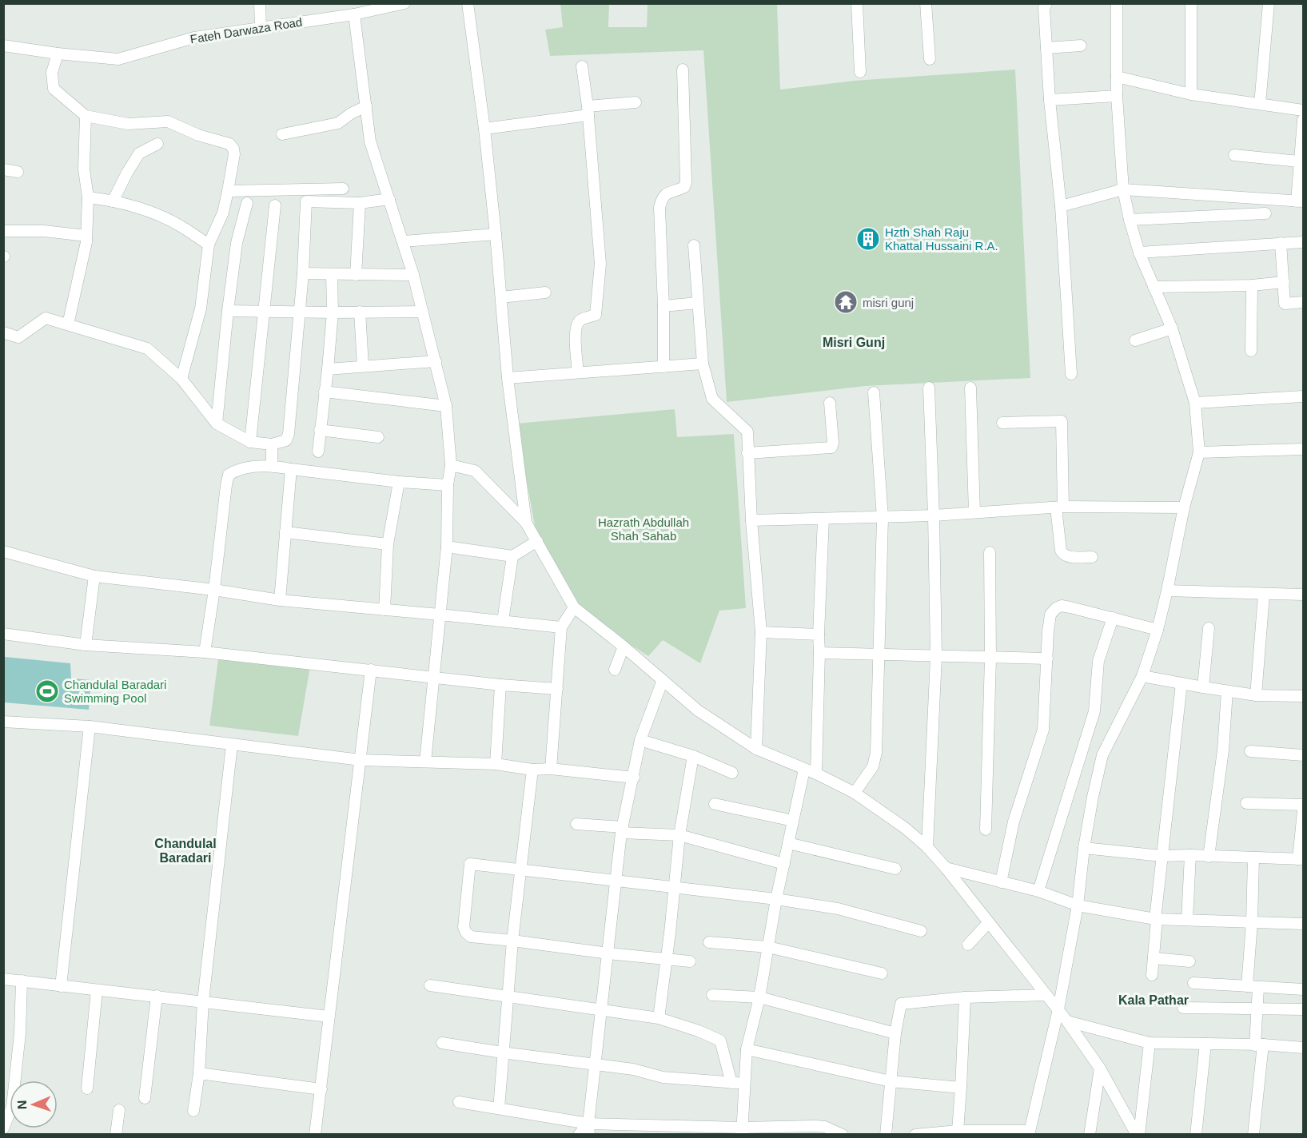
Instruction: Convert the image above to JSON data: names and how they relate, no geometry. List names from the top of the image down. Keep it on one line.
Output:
{"streets":{"street":["Fateh Darwaza Road"]},"districts":["Misri Gunj","Chandulal Baradari","Kala Pathar"],"parks":["Hazrath Abdullah Shah Sahab"],"places":{"building":["Hzth Shah Raju Khattal Hussaini R.A."],"temple":["misri gunj"],"sports":["Chandulal Baradari Swimming Pool"]},"north":"left"}
